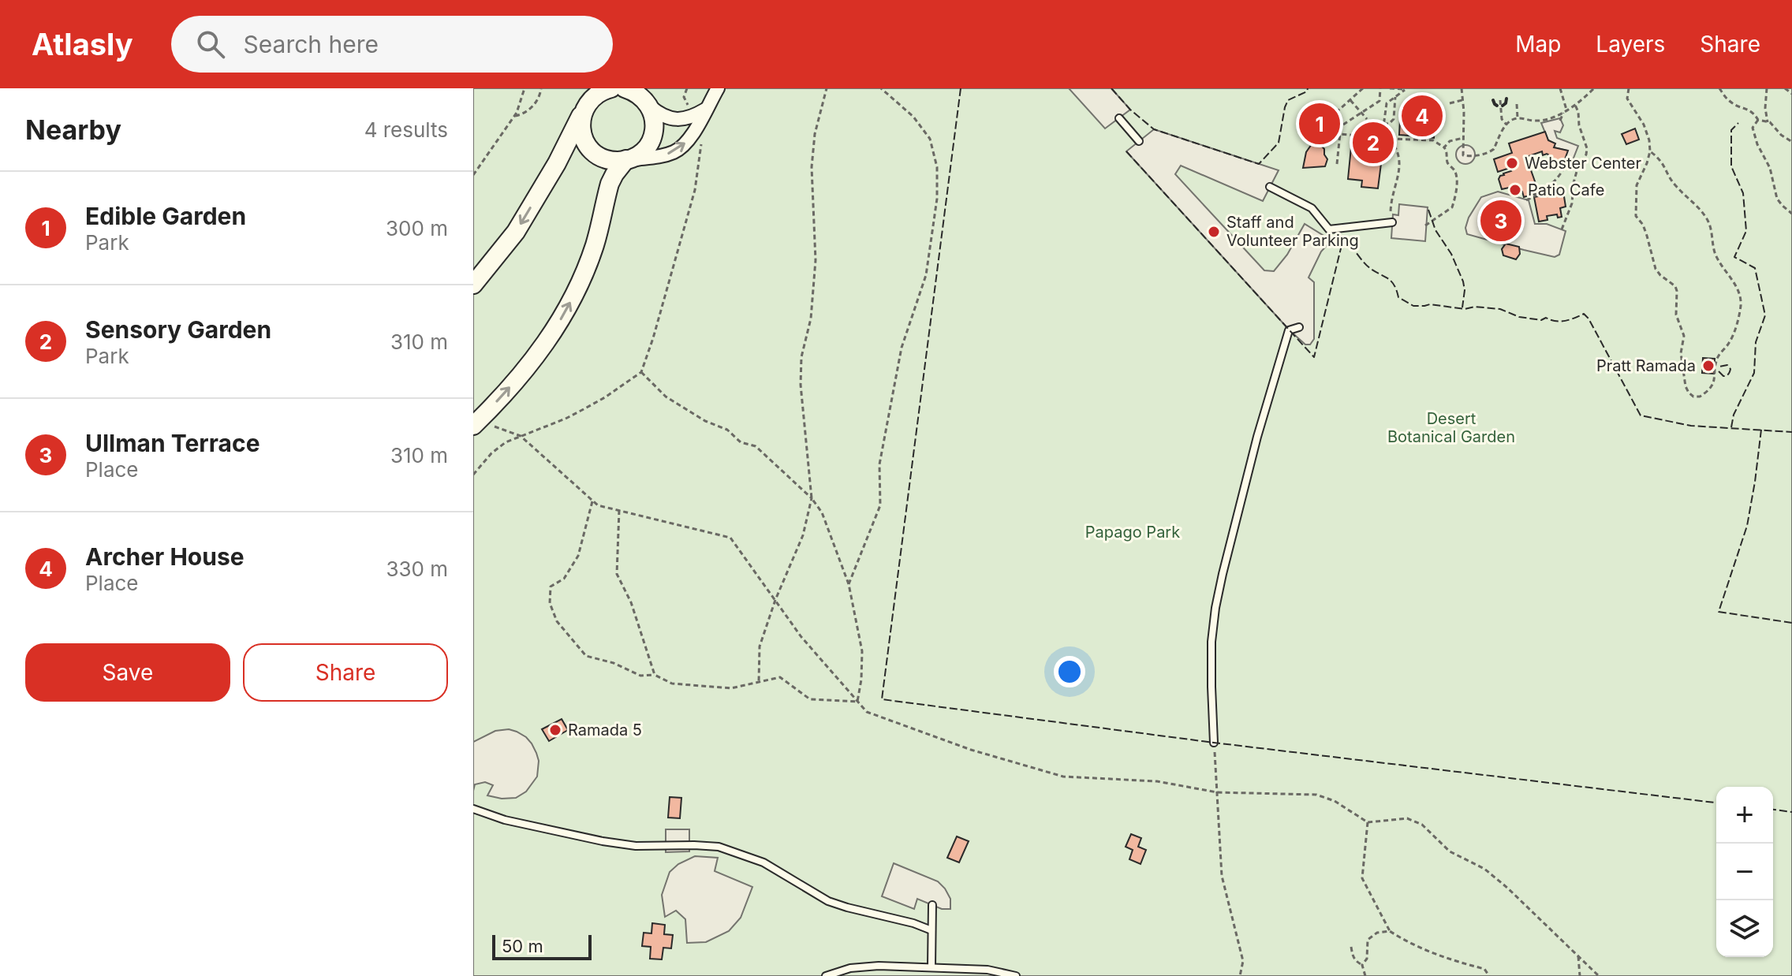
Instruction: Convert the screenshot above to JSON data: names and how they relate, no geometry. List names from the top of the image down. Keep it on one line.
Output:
{"parks":["Desert Botanical Garden","Papago Park"],"places":["Webster Center","Patio Cafe","Staff and Volunteer Parking","Pratt Ramada","Ramada 5"],"scale_bar":"50 m","page":{"header":"Atlasly","search":"Search here","nav":["Map","Layers","Share"],"heading":["Nearby","4 results"],"pins":["4","1","2","3"],"list":[{"mark":"1","name":"Edible Garden","note":"Park","value":"300 m"},{"mark":"2","name":"Sensory Garden","note":"Park","value":"310 m"},{"mark":"3","name":"Ullman Terrace","note":"Place","value":"310 m"},{"mark":"4","name":"Archer House","note":"Place","value":"330 m"}],"buttons":["Save","Share"],"map_buttons":["+","−"],"scale":"50 m"}}
